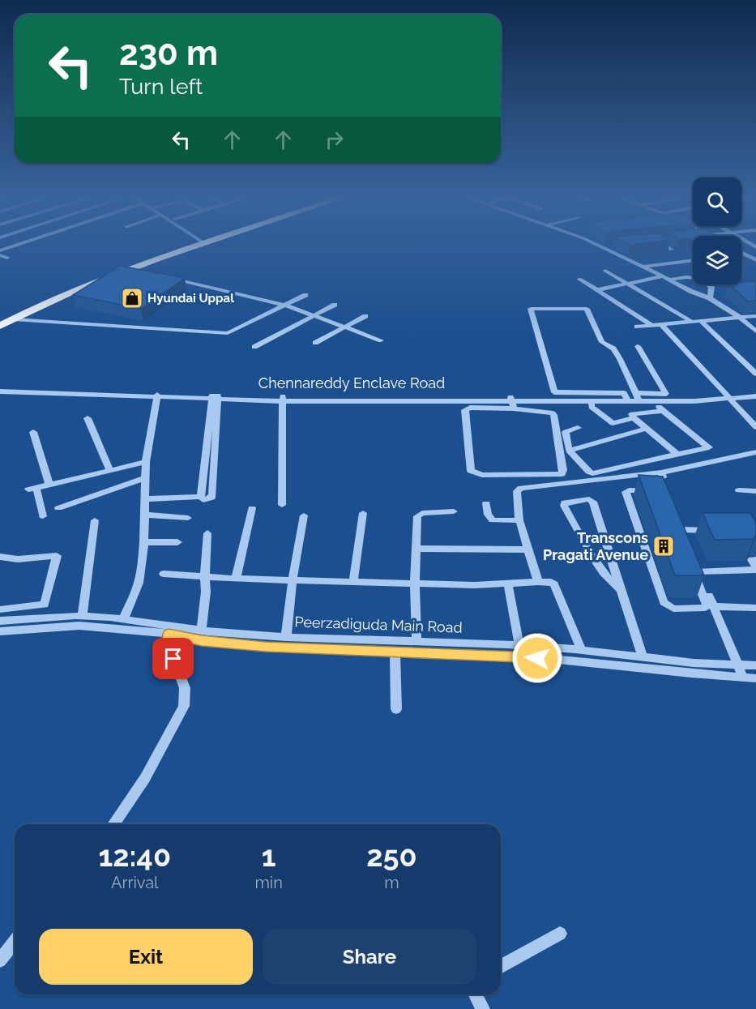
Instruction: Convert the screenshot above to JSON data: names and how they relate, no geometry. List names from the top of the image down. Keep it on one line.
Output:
{"streets":{"street":["Chennareddy Enclave Road","Peerzadiguda Main Road"]},"places":{"shop":["Hyundai Uppal"],"building":["Transcons Pragati Avenue"]},"page":{"turn":["230 m","Turn left"],"eta":["12:40","Arrival","1","min","250","m"],"buttons":["Exit","Share"]}}
